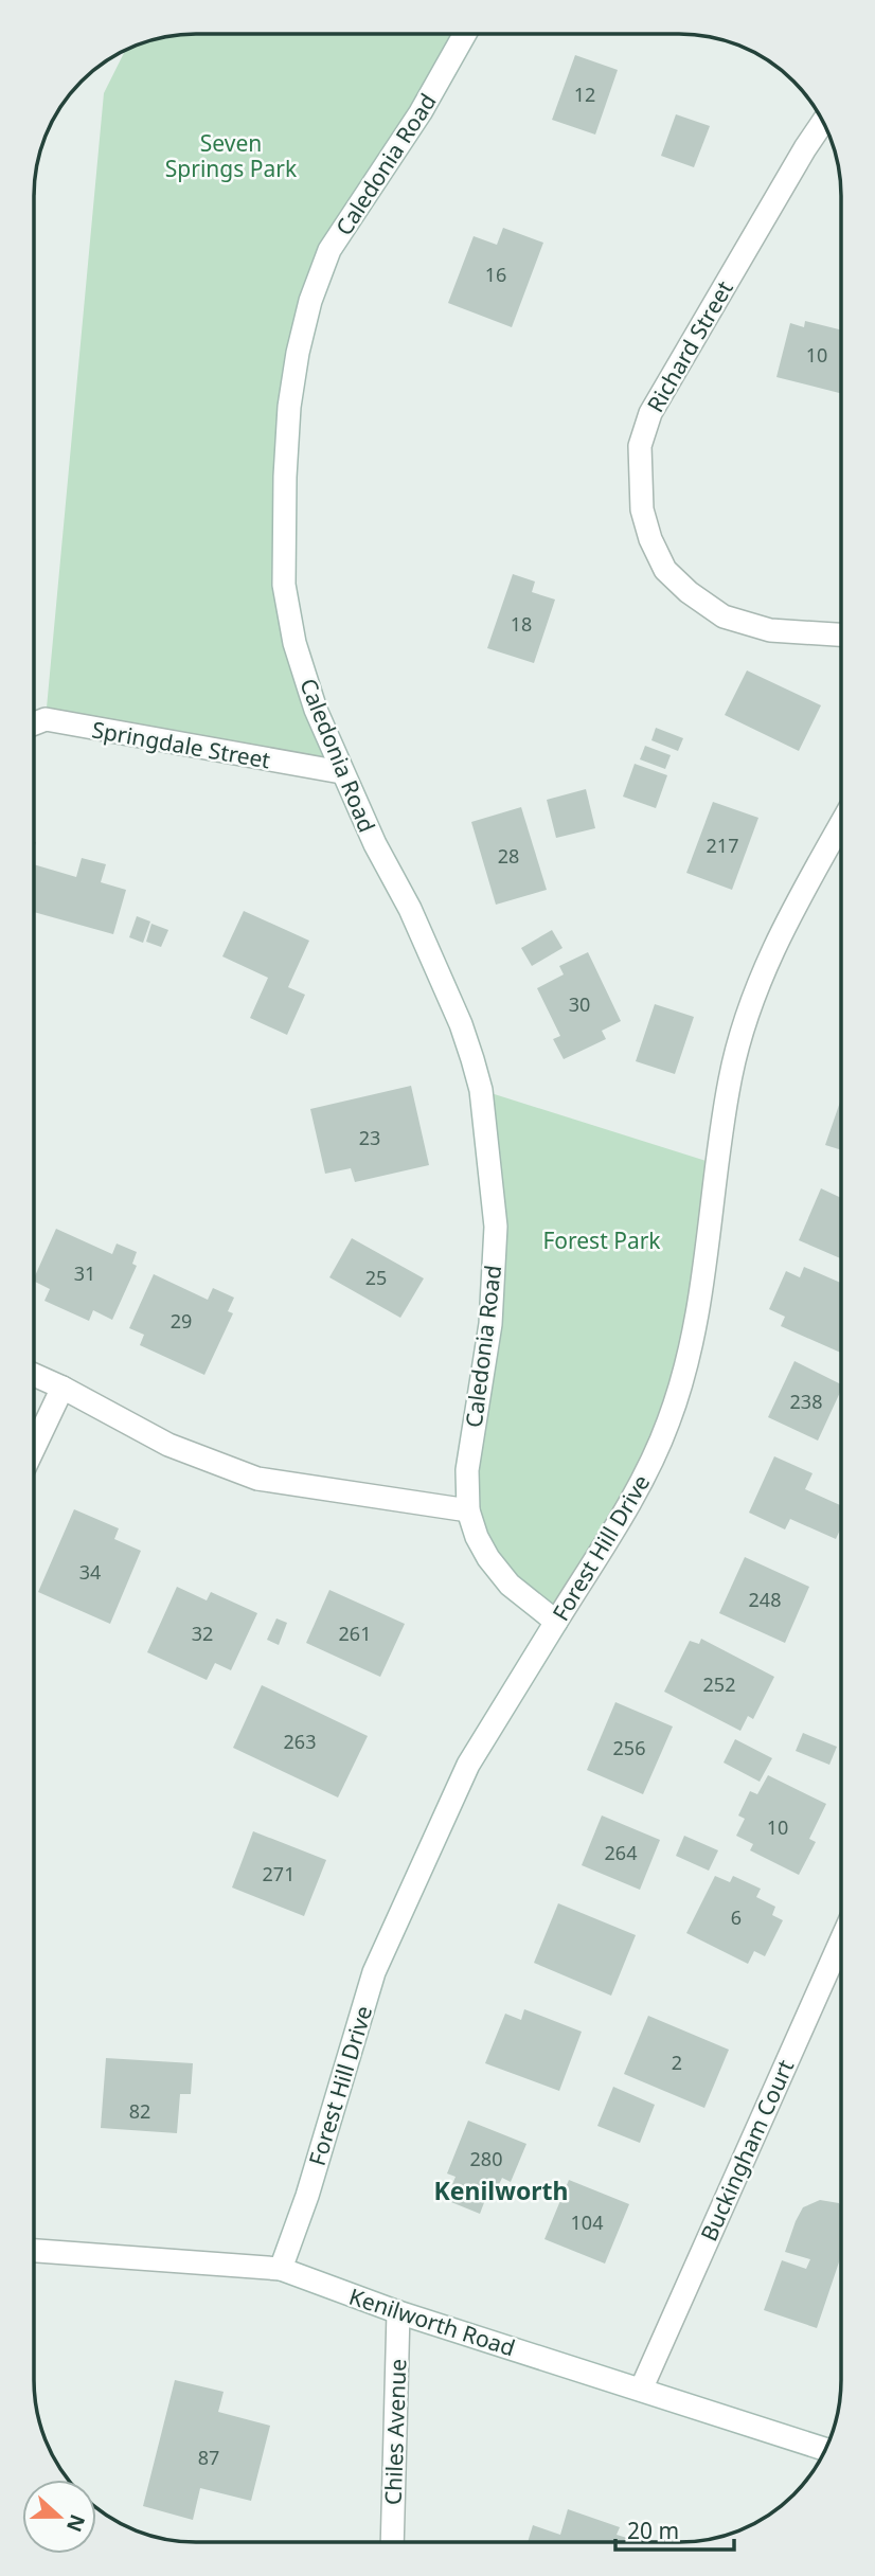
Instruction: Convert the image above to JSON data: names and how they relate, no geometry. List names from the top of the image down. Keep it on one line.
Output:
{"streets":{"street":["Caledonia Road","Richard Street","Springdale Street","Forest Hill Drive","Buckingham Court","Kenilworth Road","Chiles Avenue"]},"crossings":[["Caledonia Road","Springdale Street"],["Caledonia Road","Forest Hill Drive"],["Forest Hill Drive","Kenilworth Road"],["Buckingham Court","Kenilworth Road"],["Kenilworth Road","Chiles Avenue"]],"districts":["Kenilworth"],"parks":["Seven Springs Park","Forest Park"],"house_numbers":["12","16","10","18","217","28","30","23","31","25","29","238","34","248","32","261","252","263","256","10","264","271","6","2","82","280","104","87"],"scale_bar":"20 m","north":"right"}
